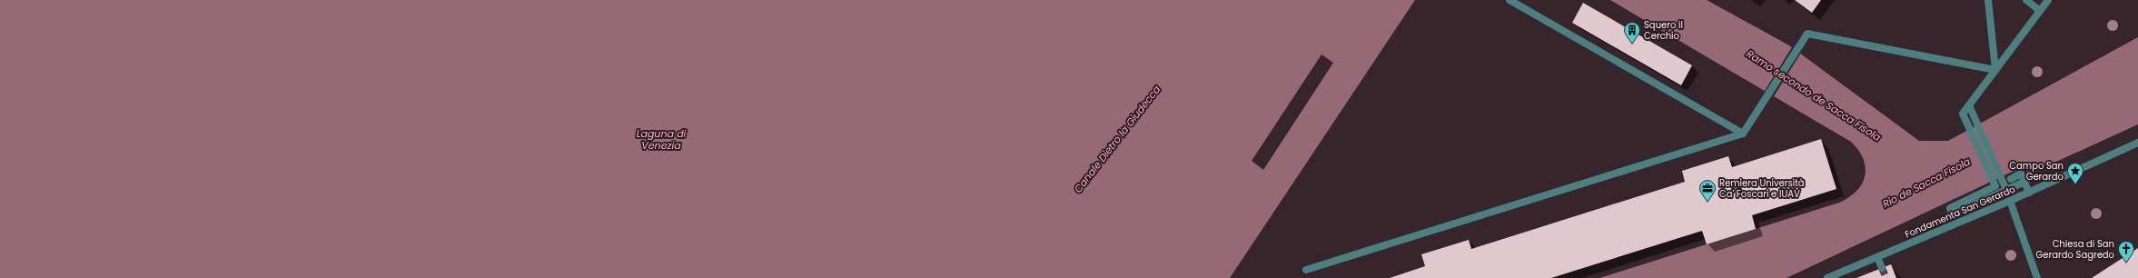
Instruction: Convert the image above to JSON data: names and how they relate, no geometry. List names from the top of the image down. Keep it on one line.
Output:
{"streets":{"street":["Fondamenta San Gerardo"]},"water":["Ramo secondo de Sacca Fisola","Laguna di Venezia","Canale Dietro la Giudecca","Rio de Sacca Fisola"],"places":{"building":["Squero il Cerchio"],"place":["Campo San Gerardo"],"office":["Remiera Università Ca' Foscari e IUAV"],"church":["Chiesa di San Gerardo Sagredo"]}}
